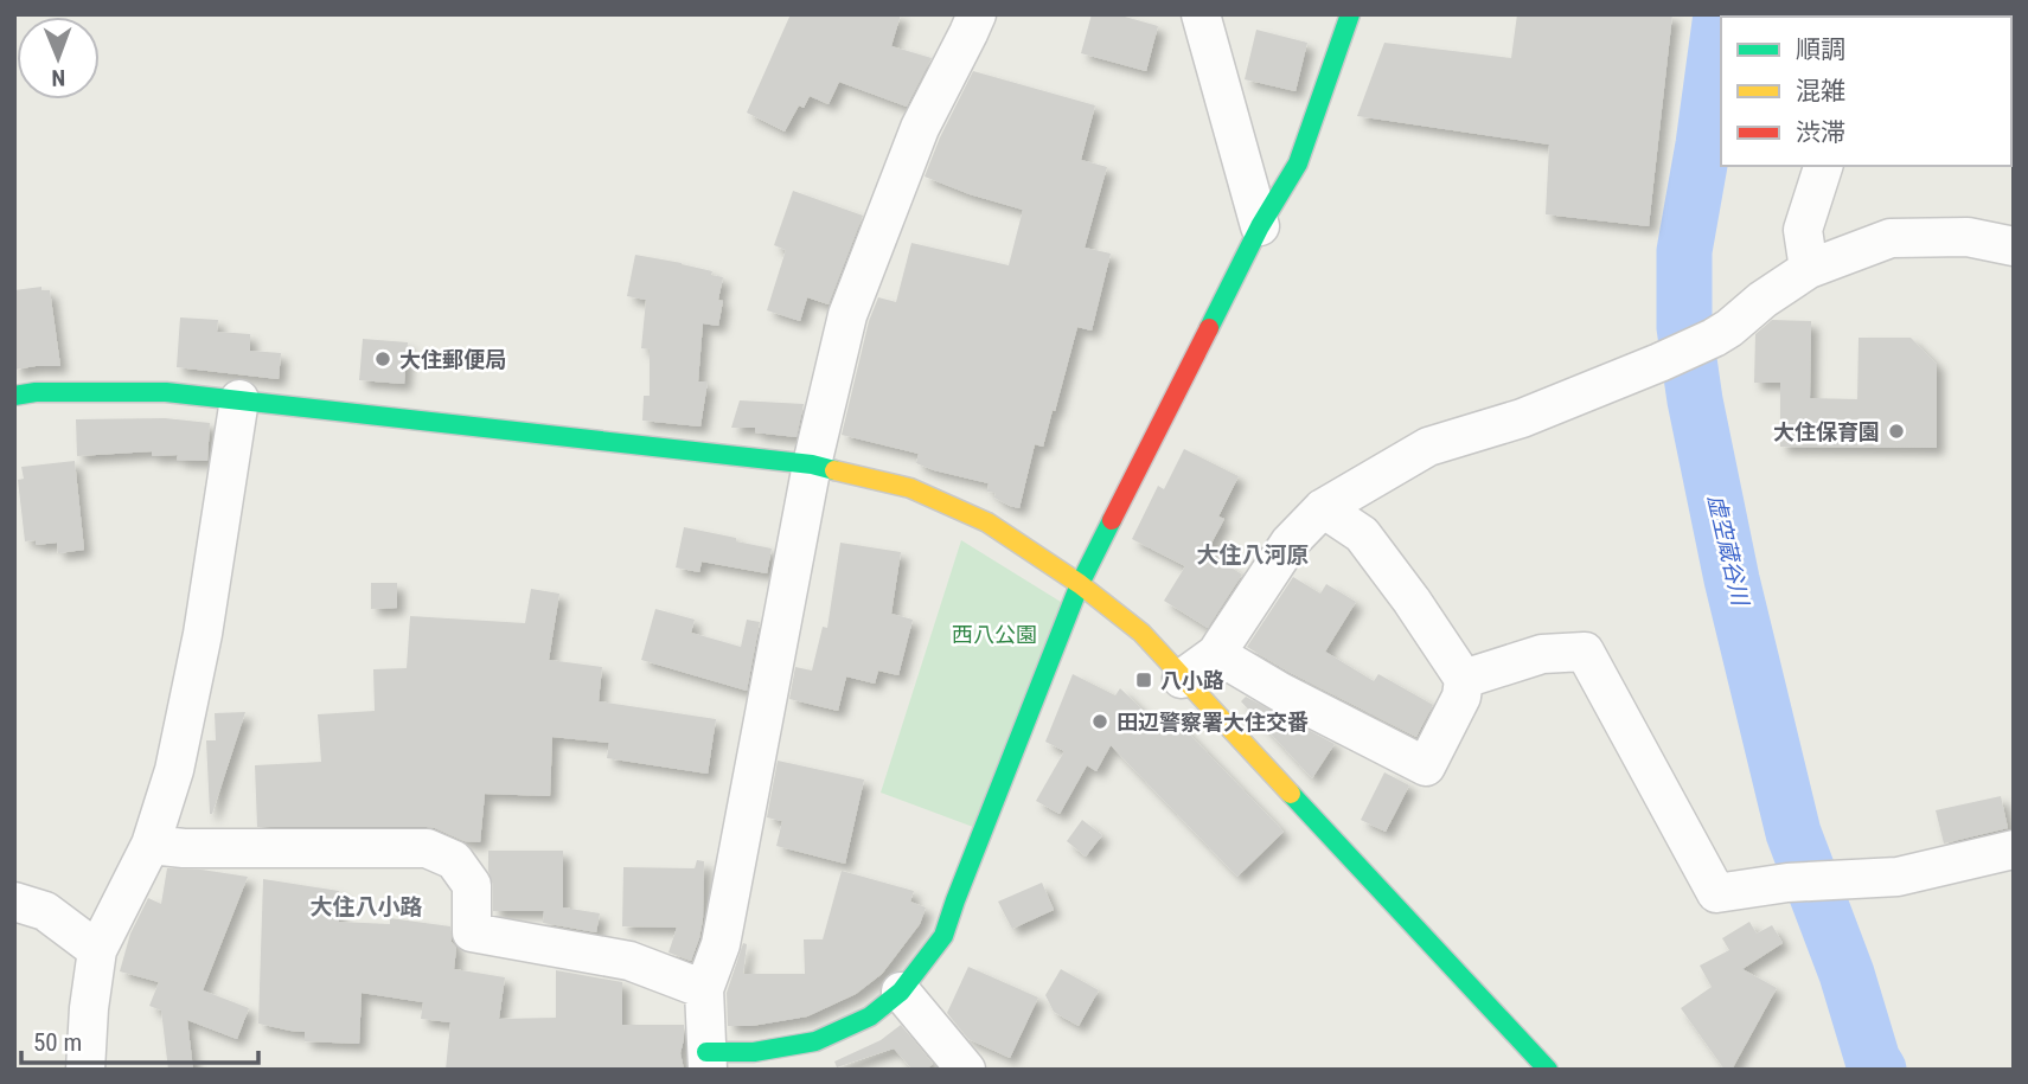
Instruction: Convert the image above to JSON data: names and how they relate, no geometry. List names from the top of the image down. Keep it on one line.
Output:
{"districts":["大住八河原","大住八小路"],"water":["虚空蔵谷川"],"parks":["西八公園"],"places":{"other":["大住郵便局","大住保育園","田辺警察署大住交番"],"transit":["八小路"]},"legend":["順調","混雑","渋滞"],"scale_bar":"50 m","north":"bottom"}
